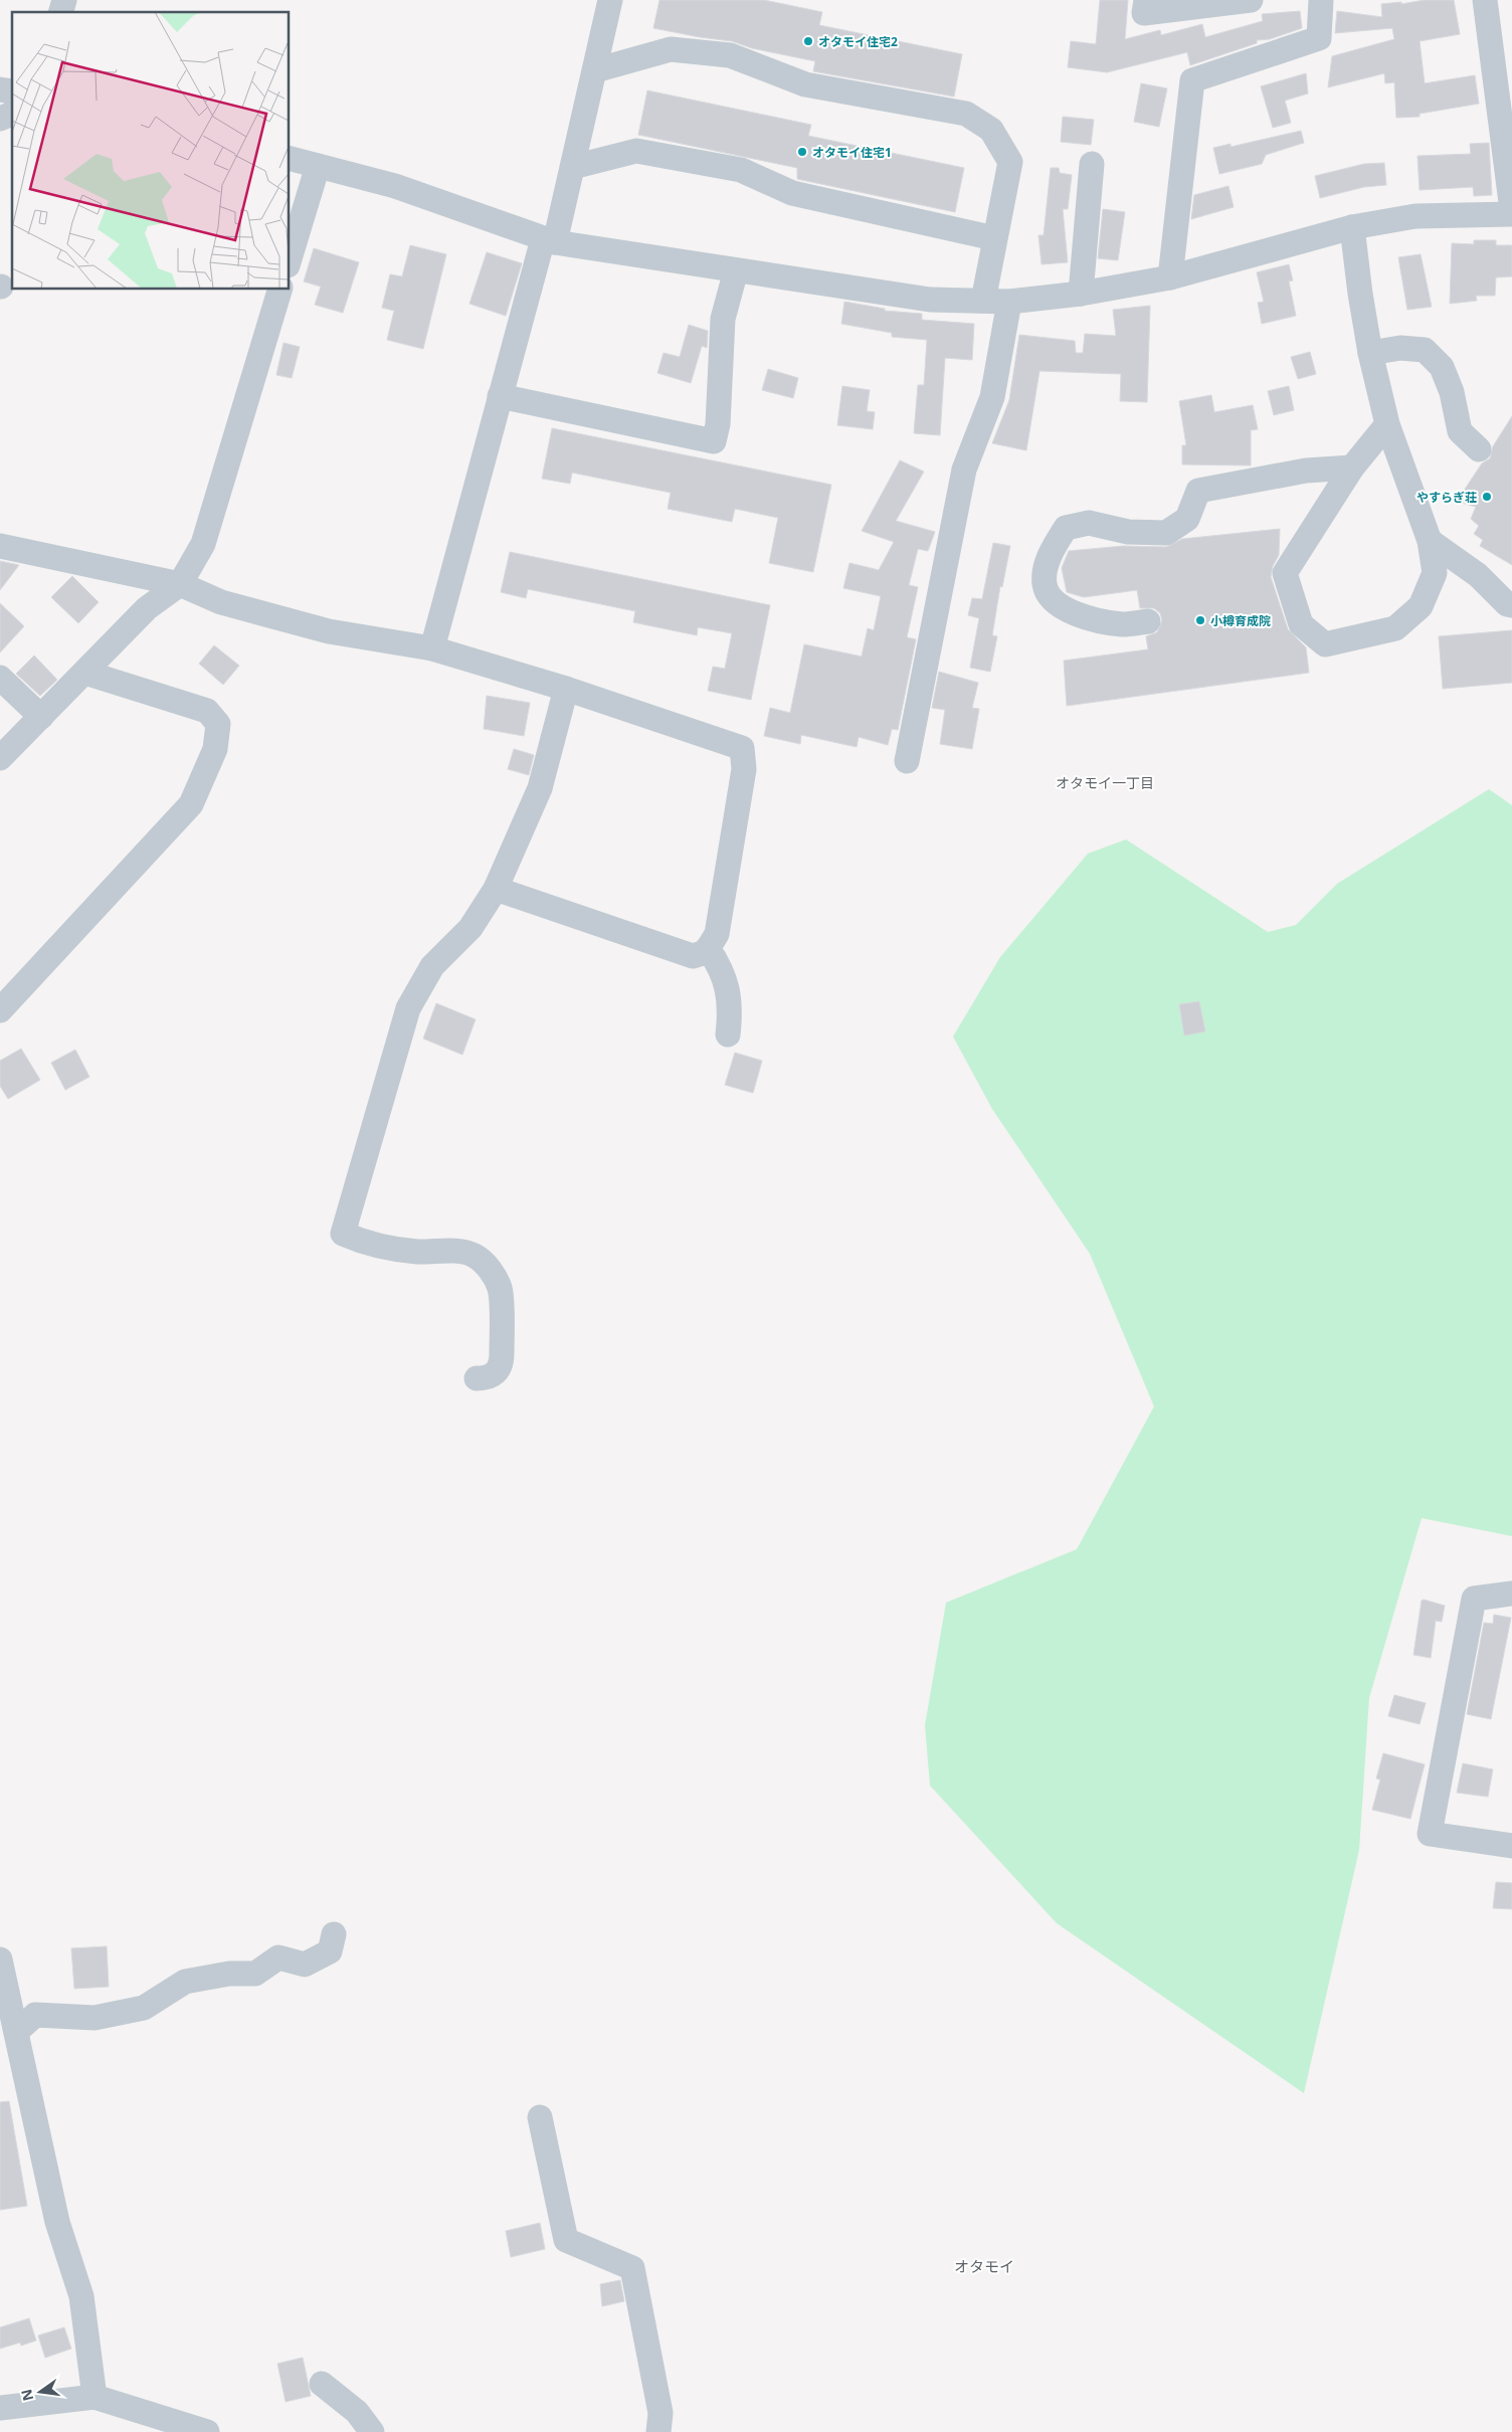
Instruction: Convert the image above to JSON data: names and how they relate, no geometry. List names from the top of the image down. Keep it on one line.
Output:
{"districts":["オタモイ一丁目","オタモイ"],"places":["オタモイ住宅2","オタモイ住宅1","やすらぎ荘","小樽育成院"],"north":"left"}
